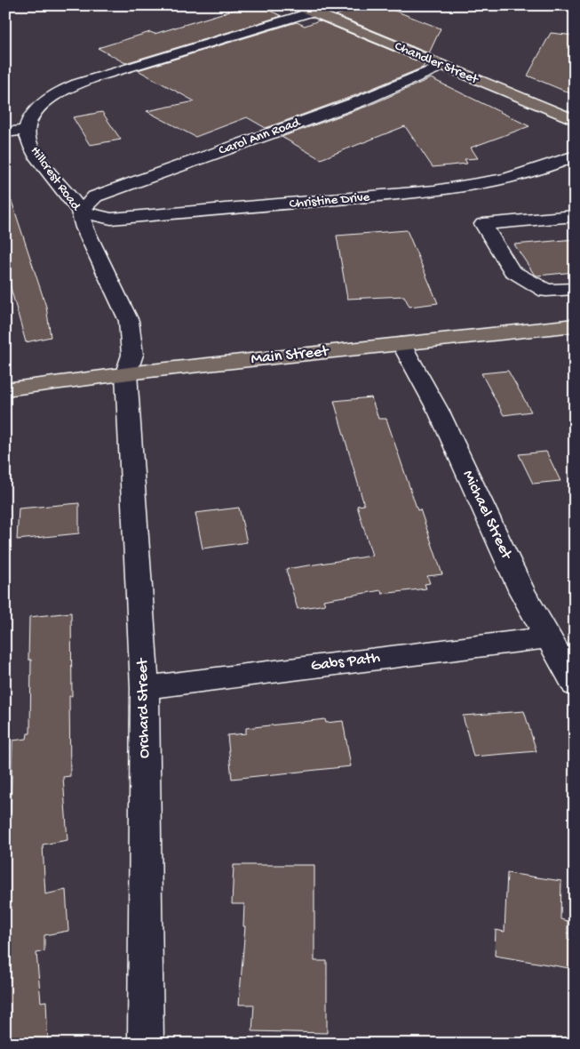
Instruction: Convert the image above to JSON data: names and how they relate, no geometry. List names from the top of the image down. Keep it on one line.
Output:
{"streets":{"main road":["Chandler Street","Main Street"],"street":["Carol Ann Road","Hillcrest Road","Christine Drive","Michael Street","Gabs Path","Orchard Street"]},"crossings":[["Chandler Street","Carol Ann Road"],["Chandler Street","Hillcrest Road"],["Carol Ann Road","Hillcrest Road"],["Carol Ann Road","Christine Drive"],["Hillcrest Road","Christine Drive"],["Hillcrest Road","Main Street"],["Hillcrest Road","Orchard Street"],["Main Street","Michael Street"],["Main Street","Orchard Street"],["Michael Street","Gabs Path"],["Gabs Path","Orchard Street"]]}
